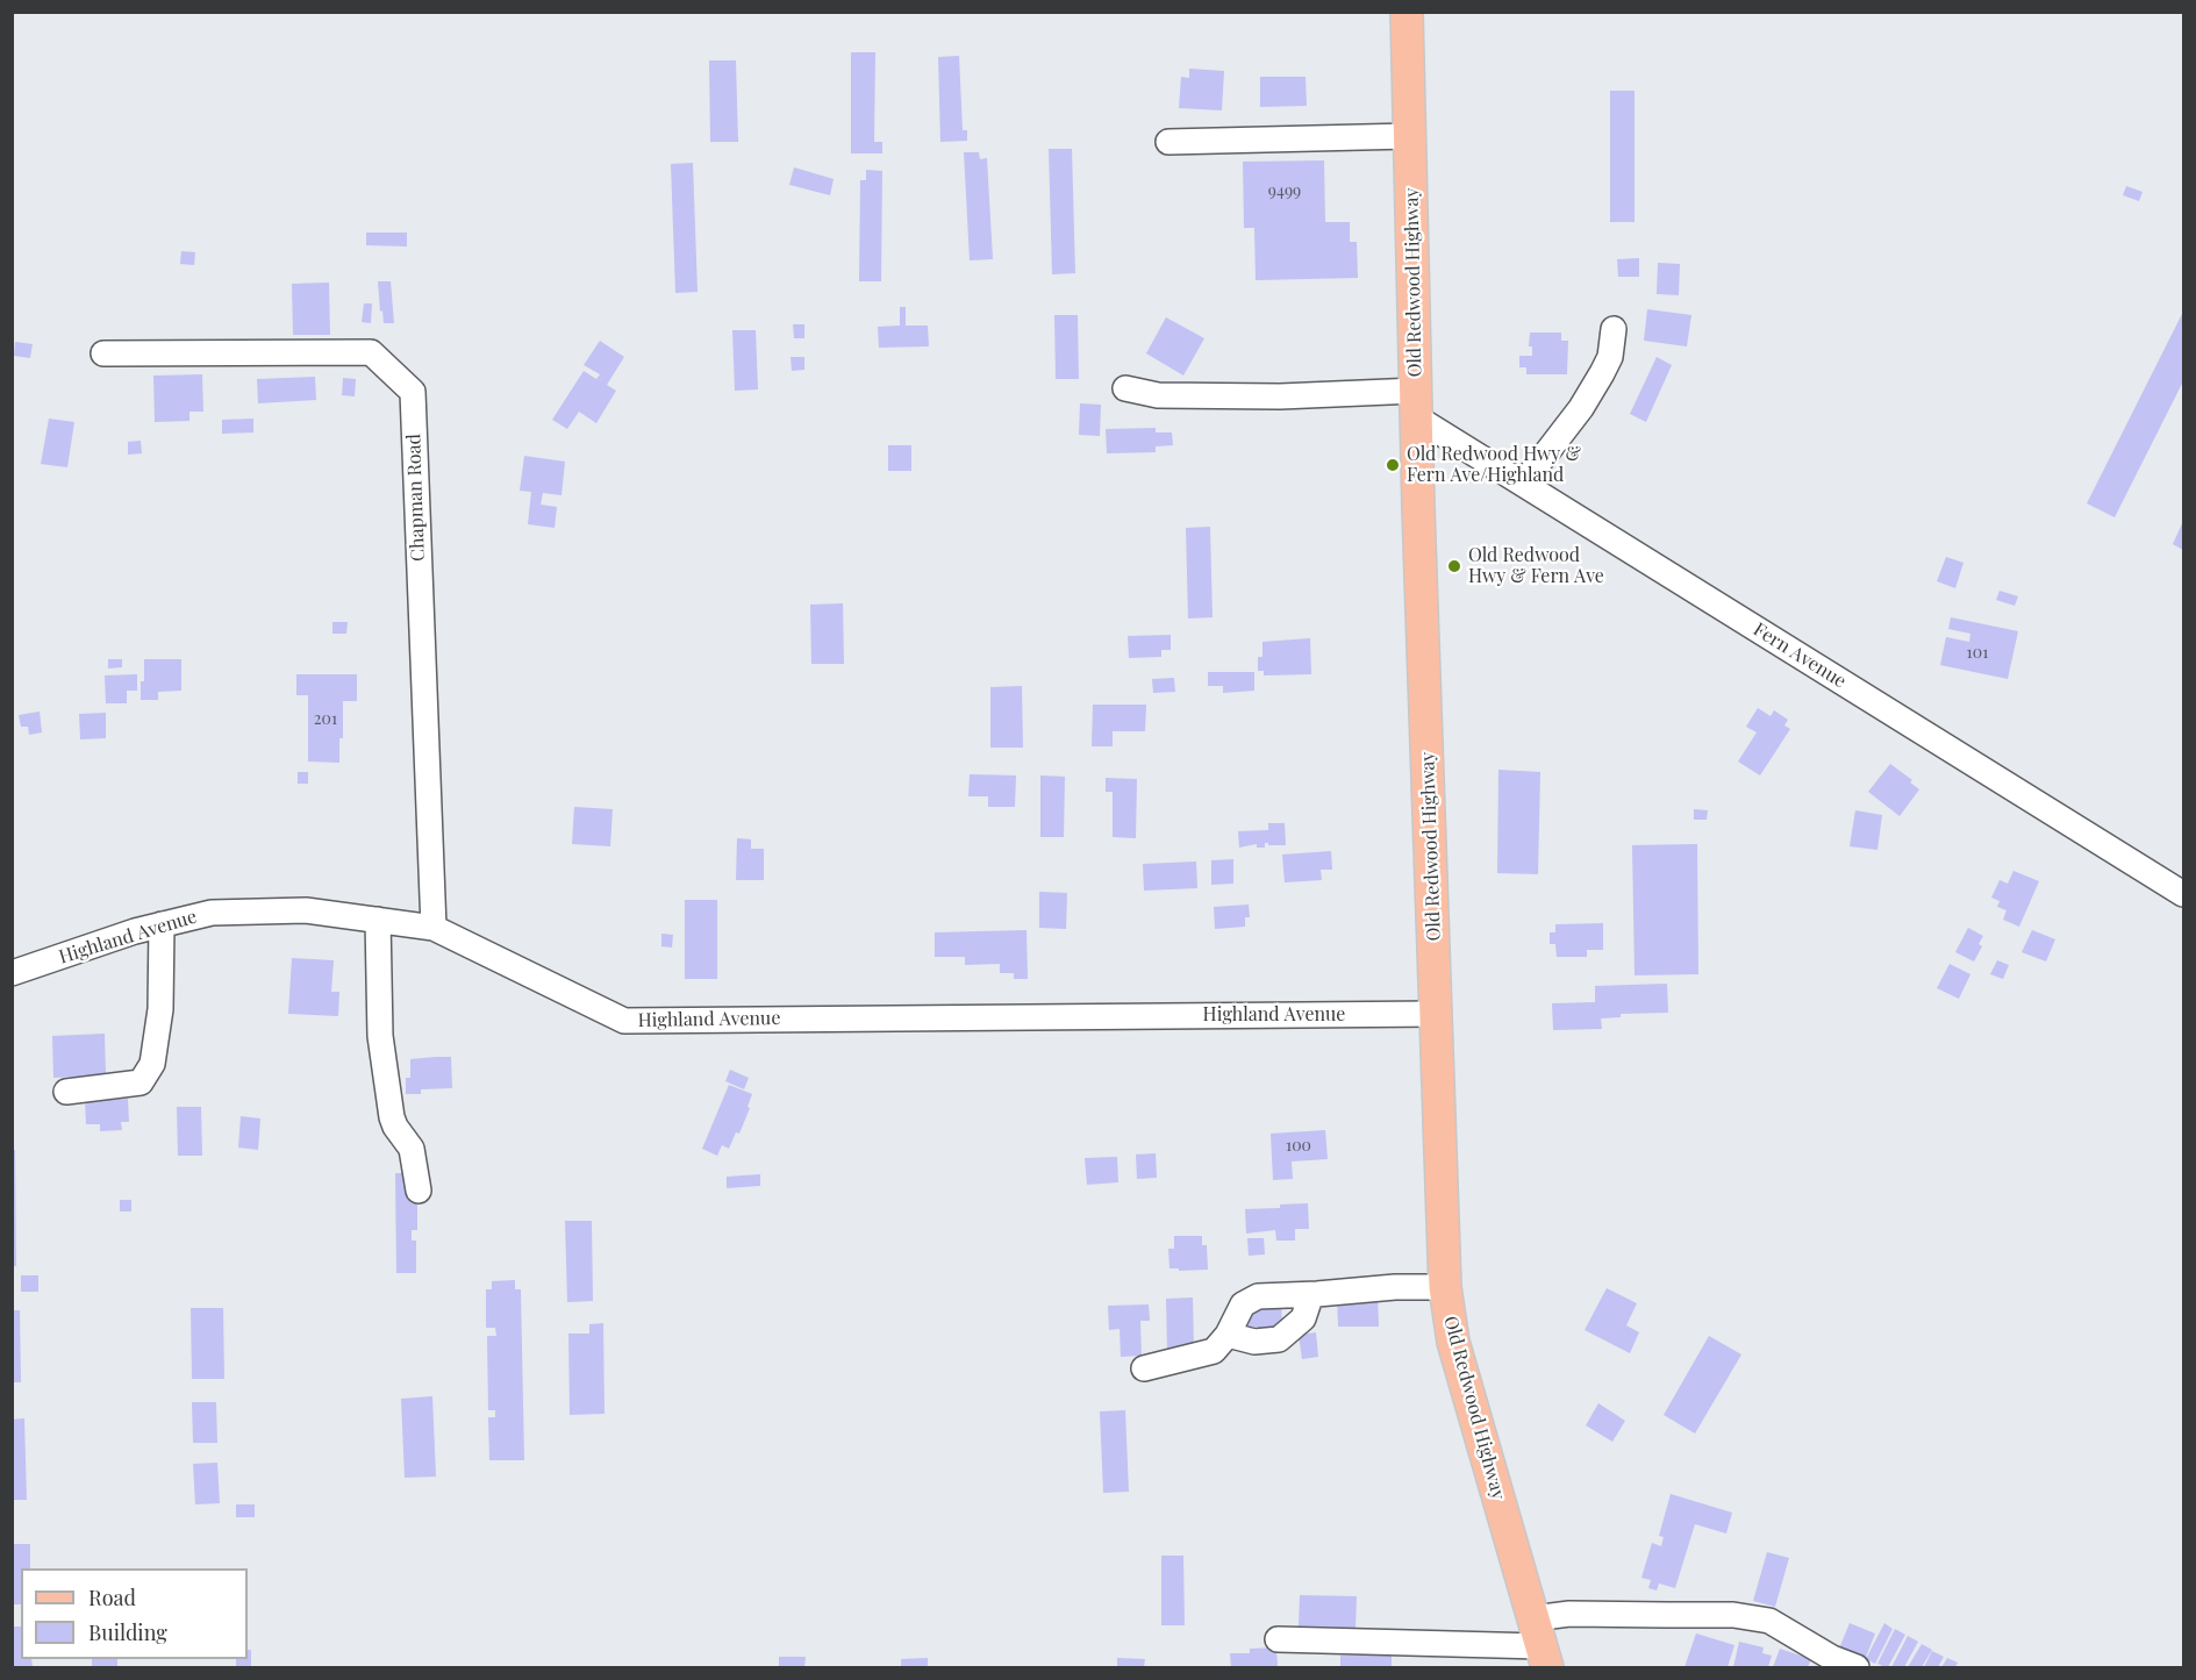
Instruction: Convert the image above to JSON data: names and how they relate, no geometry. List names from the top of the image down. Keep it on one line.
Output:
{"streets":{"main road":["Old Redwood Highway"],"street":["Chapman Road","Fern Avenue","Highland Avenue"]},"crossings":[["Old Redwood Highway","Fern Avenue"],["Old Redwood Highway","Highland Avenue"],["Chapman Road","Highland Avenue"]],"places":["Old Redwood Hwy & Fern Ave/Highland","Old Redwood Hwy & Fern Ave"],"house_numbers":["9499","101","201","100"],"legend":["Road","Building"]}
